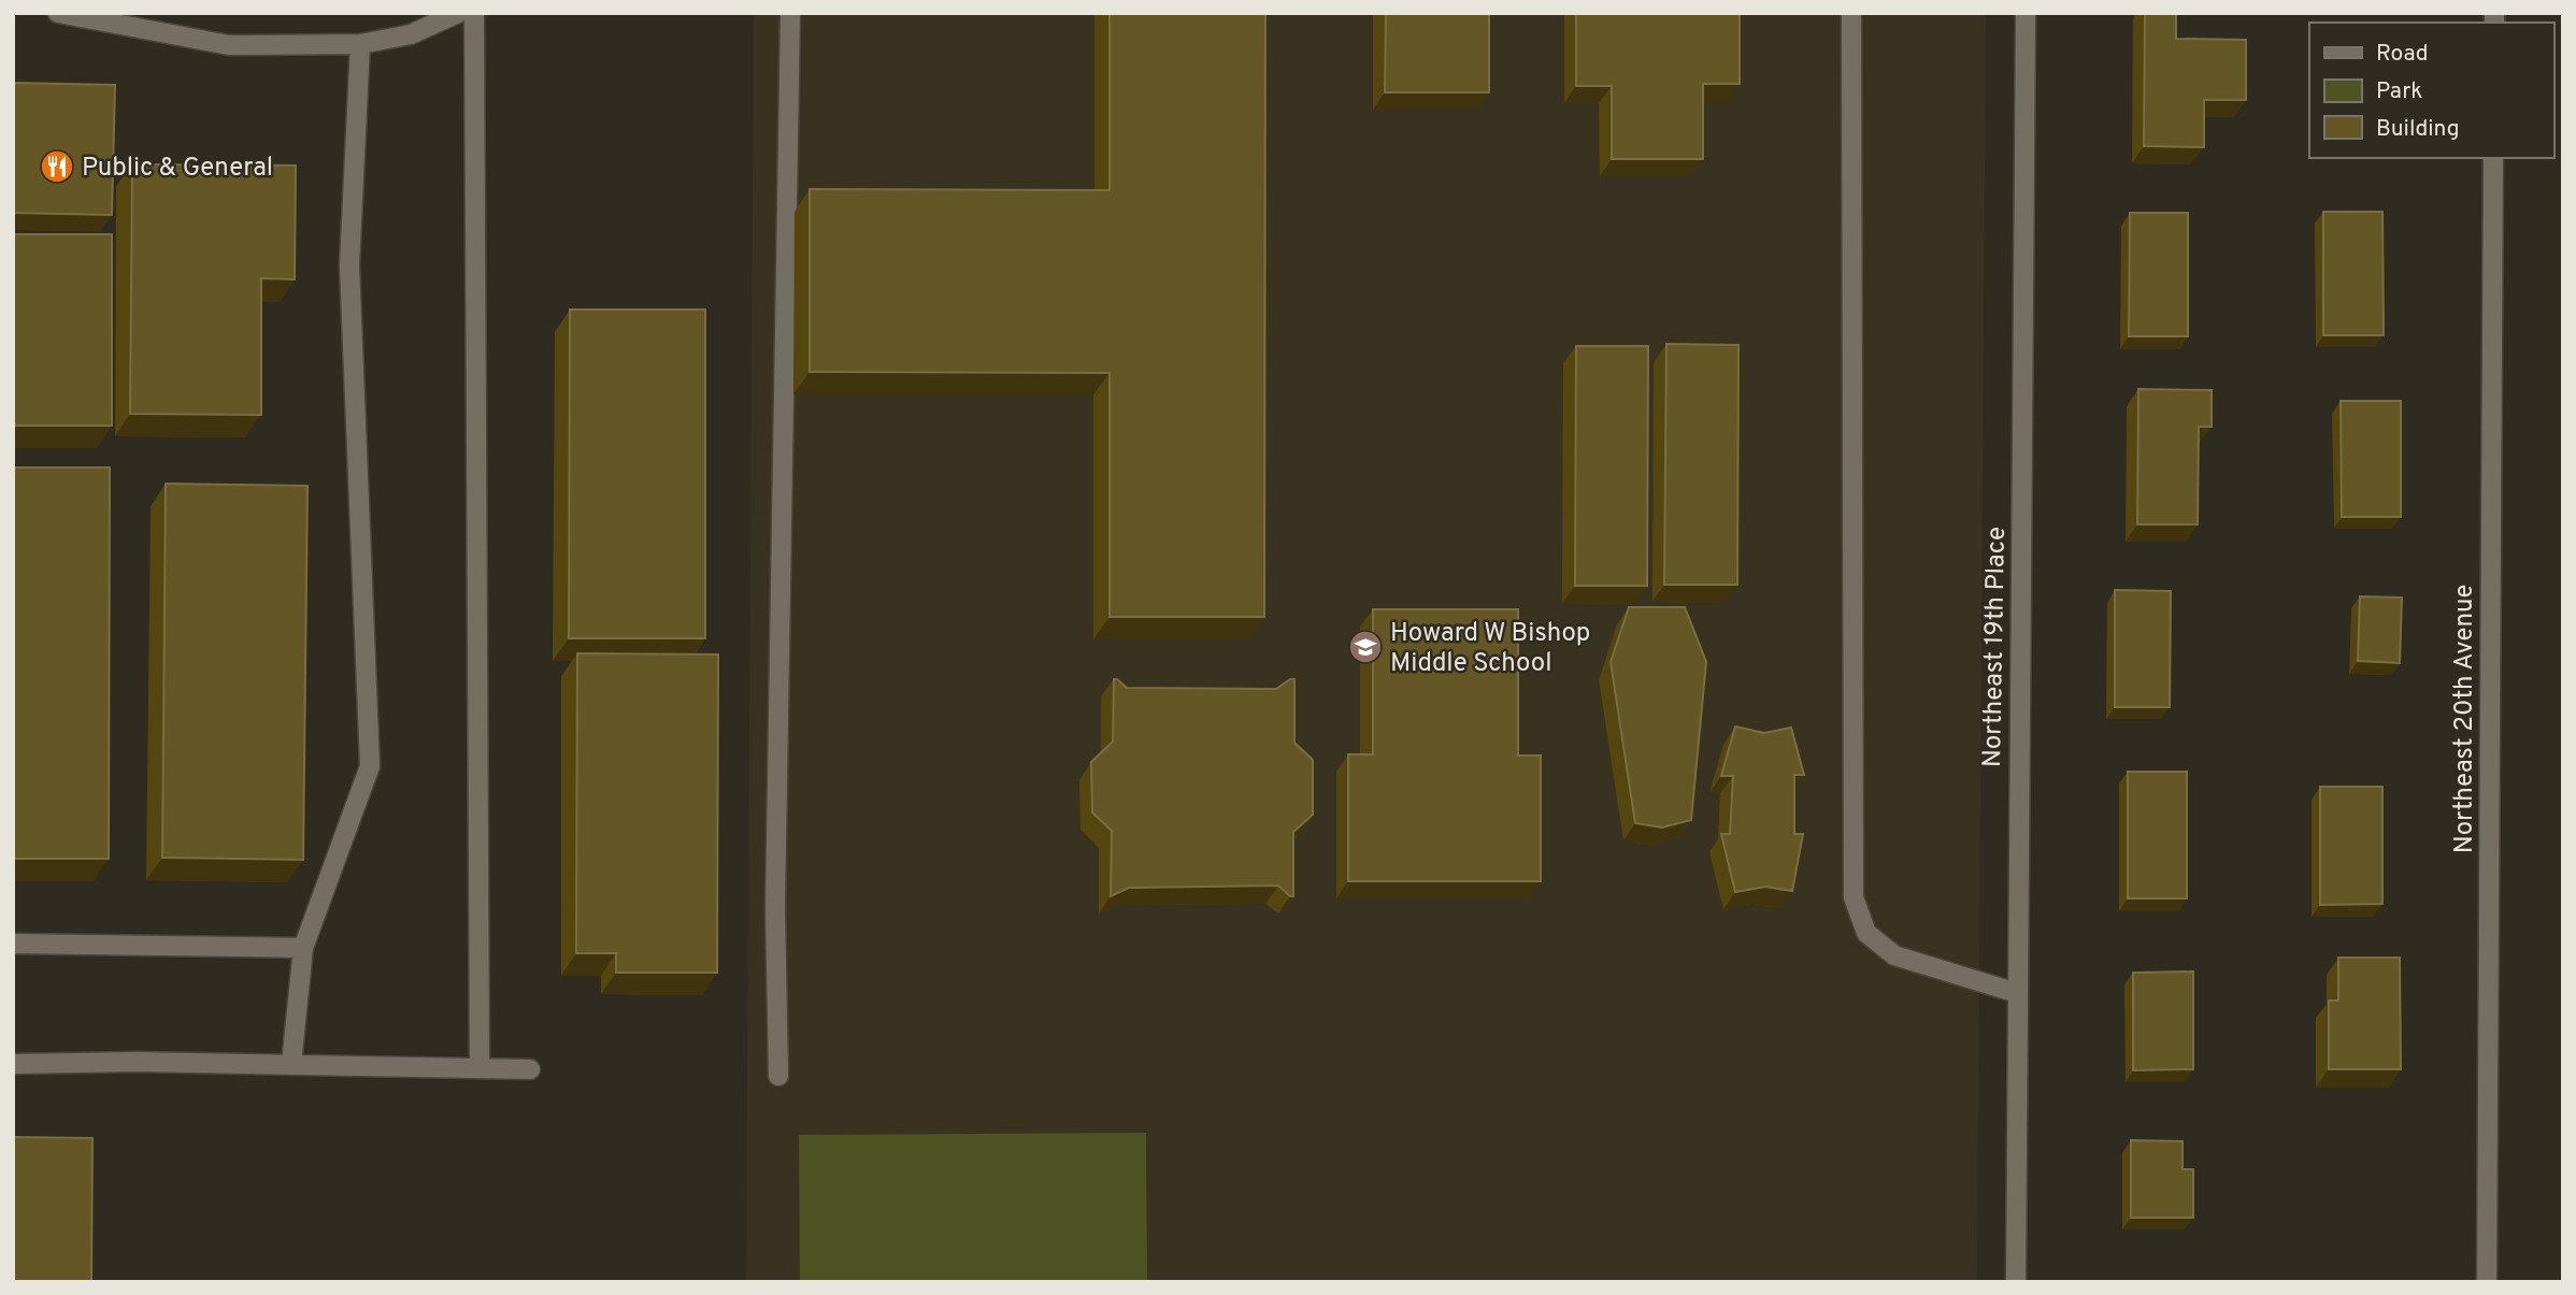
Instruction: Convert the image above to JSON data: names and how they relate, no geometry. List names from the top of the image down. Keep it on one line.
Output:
{"streets":{"street":["Northeast 19th Place","Northeast 20th Avenue"]},"places":{"restaurant":["Public & General"],"school or university":["Howard W Bishop Middle School"]},"legend":["Road","Park","Building"]}
